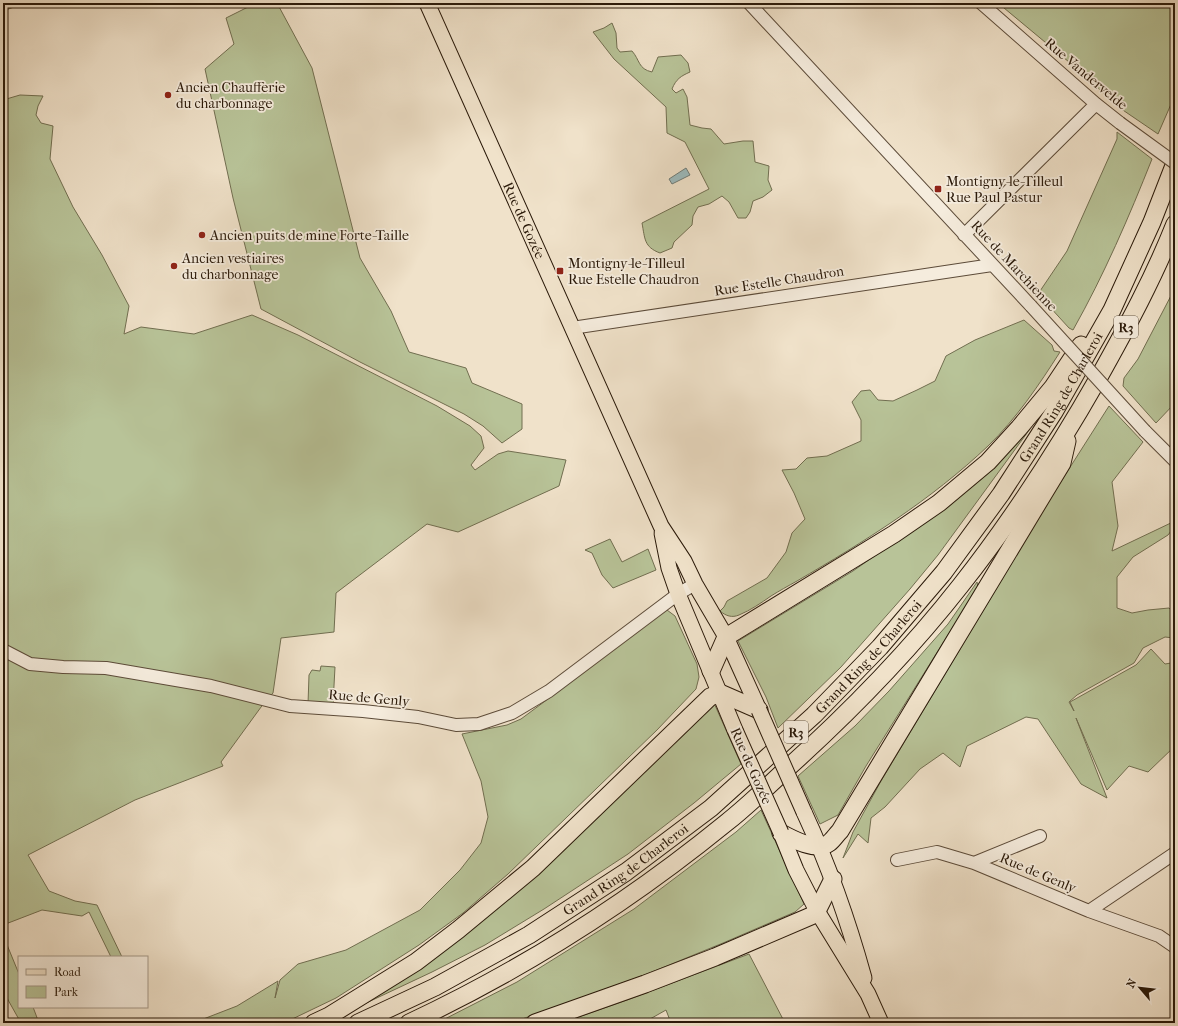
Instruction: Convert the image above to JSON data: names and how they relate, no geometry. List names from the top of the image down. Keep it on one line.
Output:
{"streets":{"highway":["R3","Grand Ring de Charleroi"],"main road":["Rue de Gozée"],"street":["Rue Vandervelde","Rue de Marchienne","Rue Estelle Chaudron","Rue de Genly"]},"crossings":[["Rue Vandervelde","Grand Ring de Charleroi"],["Rue de Gozée","Rue Estelle Chaudron"],["Rue de Gozée","Rue de Genly"],["Rue de Marchienne","Rue Estelle Chaudron"]],"places":{"other":["Ancien Chaufferie du charbonnage","Ancien puits de mine Forte-Taille","Ancien vestiaires du charbonnage"],"transit":["Montigny-le-Tilleul Rue Paul Pastur","Montigny-le-Tilleul Rue Estelle Chaudron"]},"legend":["Road","Park"],"north":"top left"}
